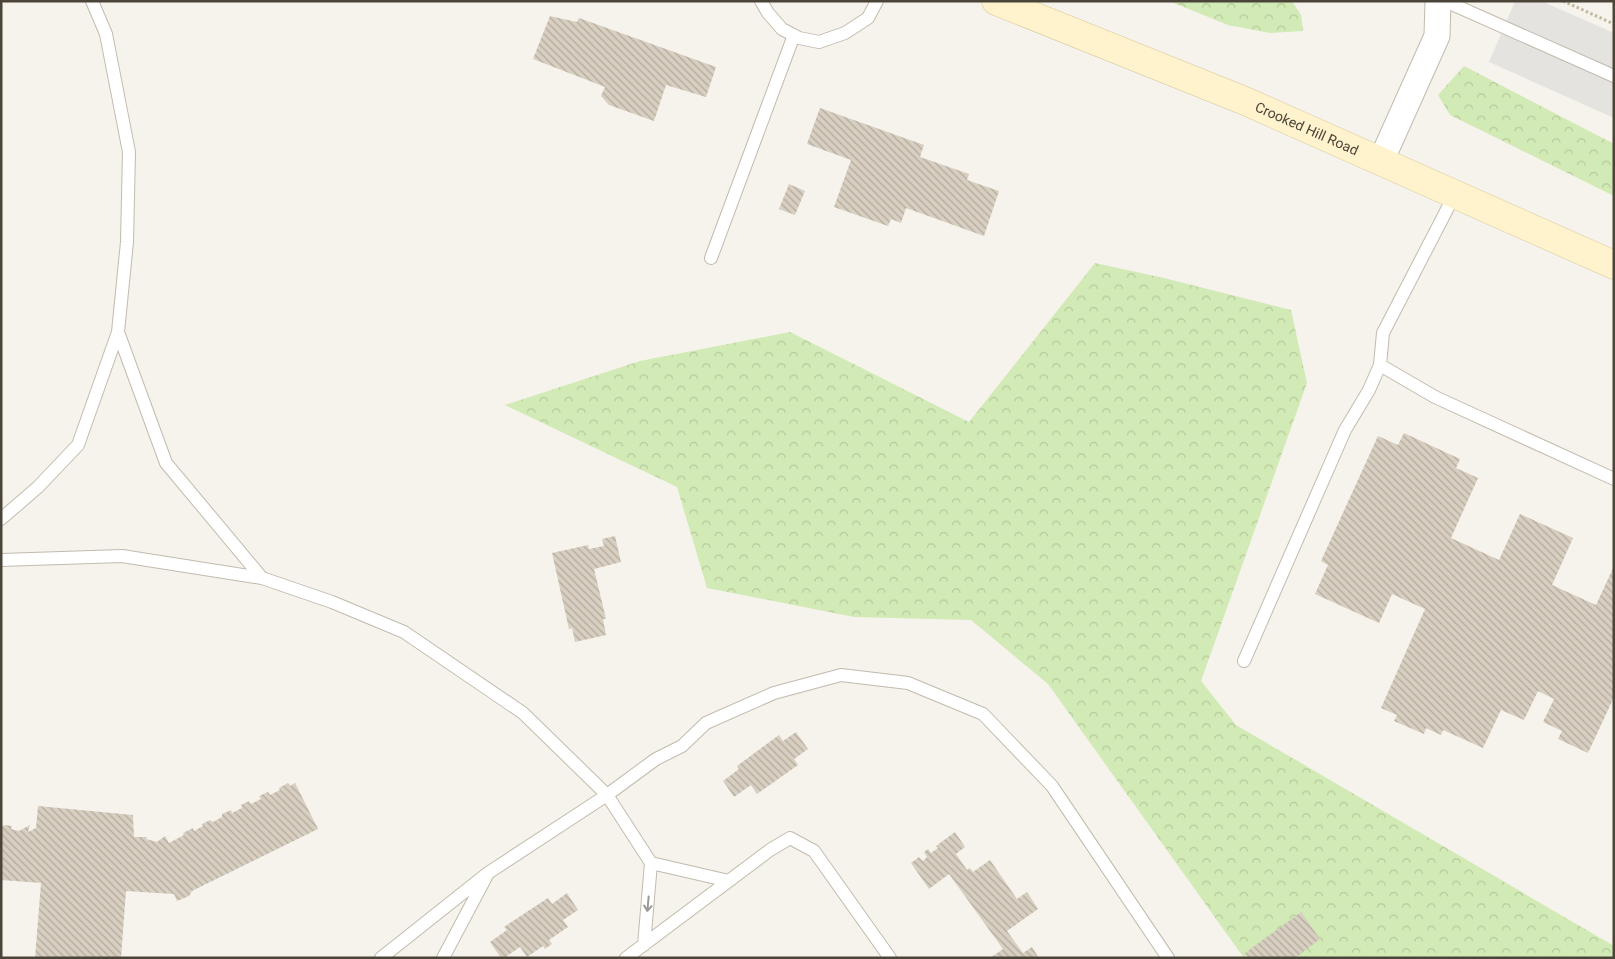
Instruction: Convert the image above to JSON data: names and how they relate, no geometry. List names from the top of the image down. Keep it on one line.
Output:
{"streets":{"main road":["Crooked Hill Road"]}}
